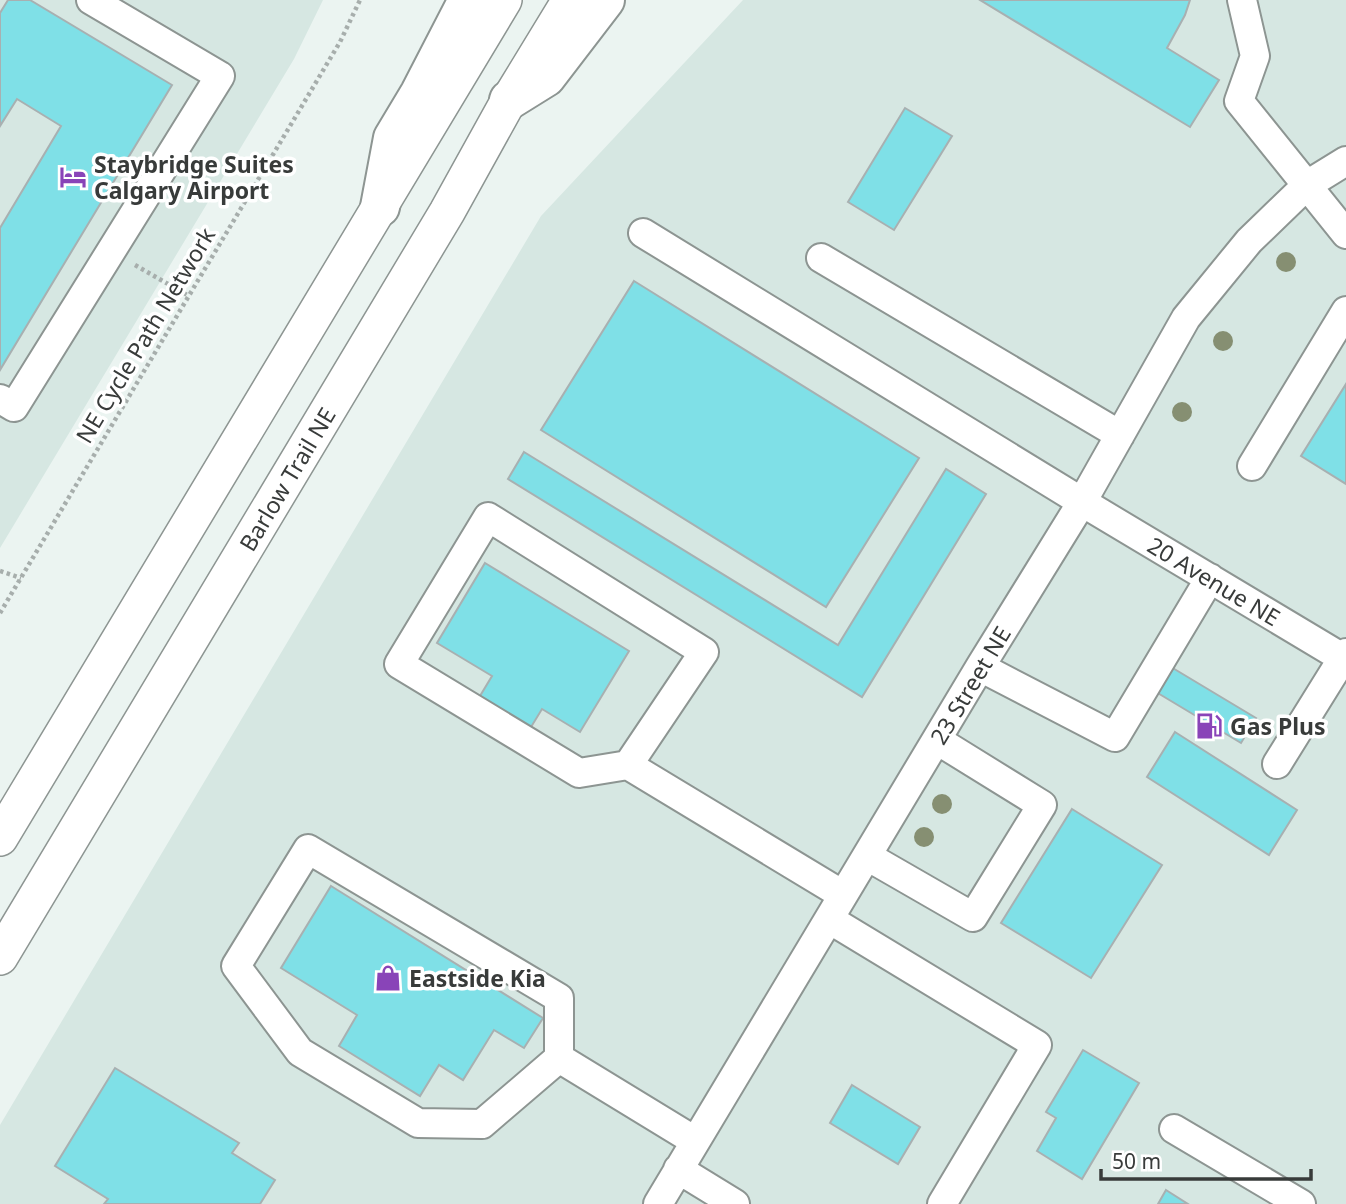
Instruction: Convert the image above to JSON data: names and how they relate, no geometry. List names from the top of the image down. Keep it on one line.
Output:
{"streets":{"main road":["Barlow Trail NE"],"street":["20 Avenue NE","23 Street NE"],"path":["NE Cycle Path Network"]},"crossings":[["20 Avenue NE","23 Street NE"]],"places":{"hotel":["Staybridge Suites Calgary Airport"],"fuel station":["Gas Plus"],"shop":["Eastside Kia"]},"scale_bar":"50 m"}
